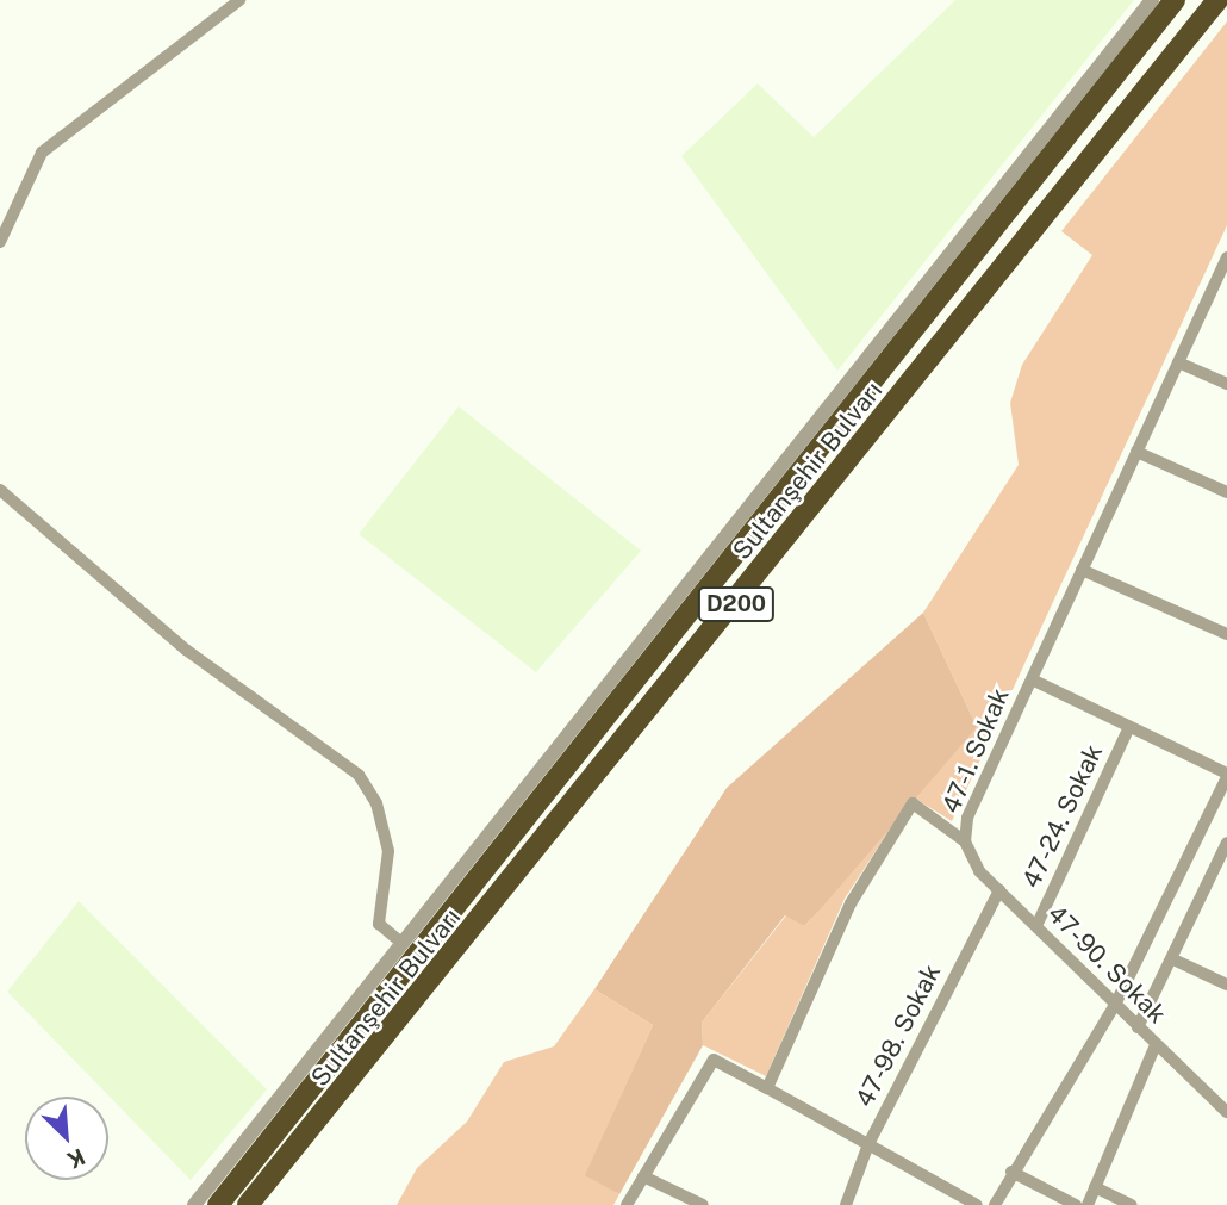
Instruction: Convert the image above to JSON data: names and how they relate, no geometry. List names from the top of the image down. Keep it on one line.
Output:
{"streets":{"highway":["Sultanşehir Bulvarı","D200"],"street":["47-1. Sokak","47-24. Sokak","47-90. Sokak","47-98. Sokak"]},"crossings":[["47-1. Sokak","47-90. Sokak"],["47-24. Sokak","47-90. Sokak"],["47-90. Sokak","47-98. Sokak"]],"north":"bottom right"}
